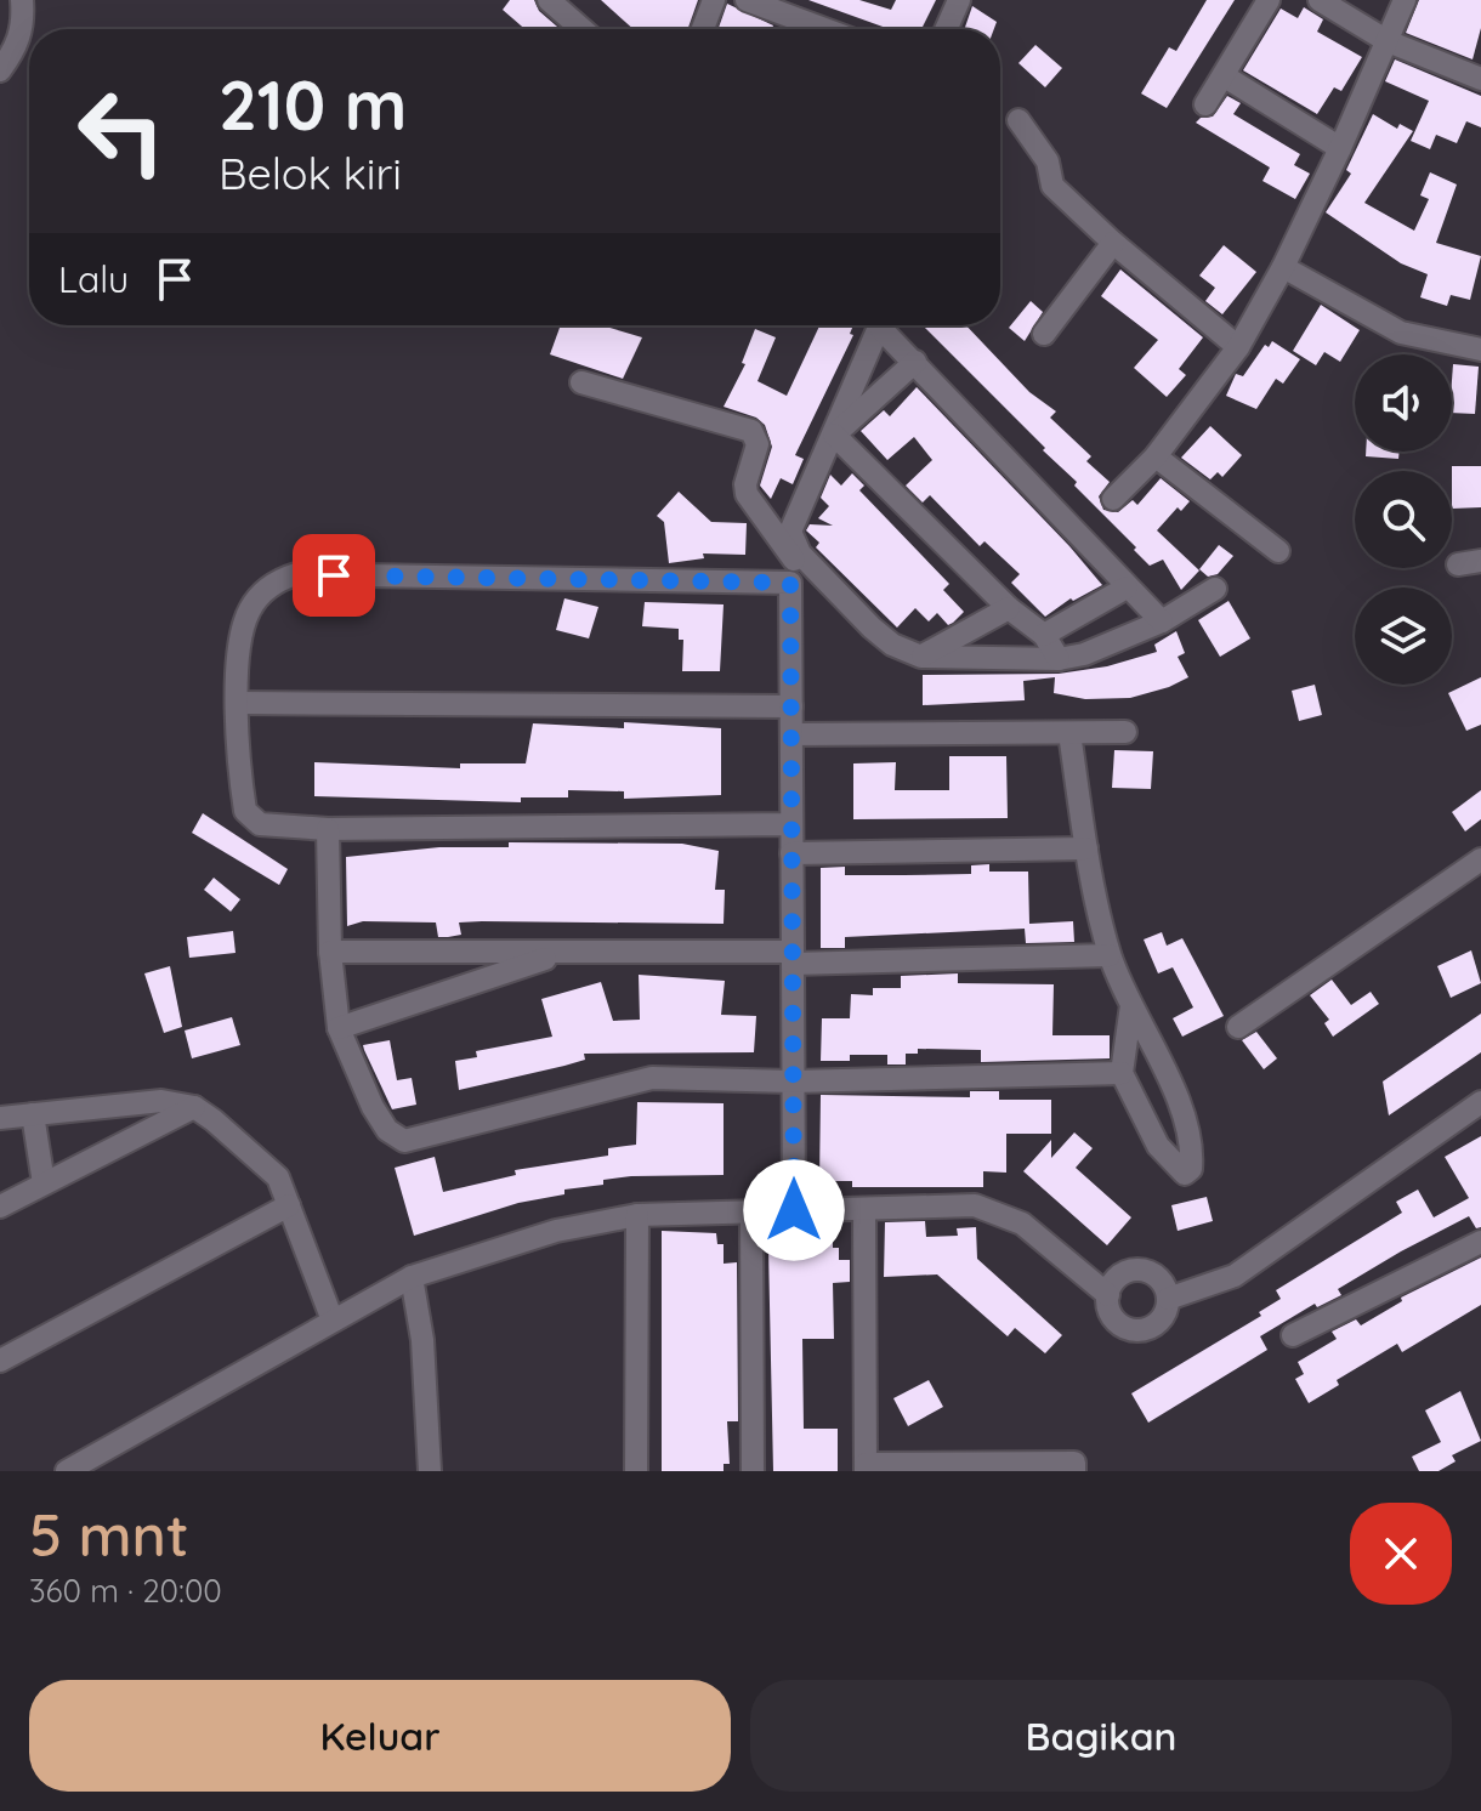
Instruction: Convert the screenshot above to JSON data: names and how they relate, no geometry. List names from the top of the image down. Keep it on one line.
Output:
{"page":{"turn":["210 m","Belok kiri"],"then":"Lalu","heading":["5 mnt","360 m · 20:00"],"buttons":["Keluar","Bagikan"]}}
